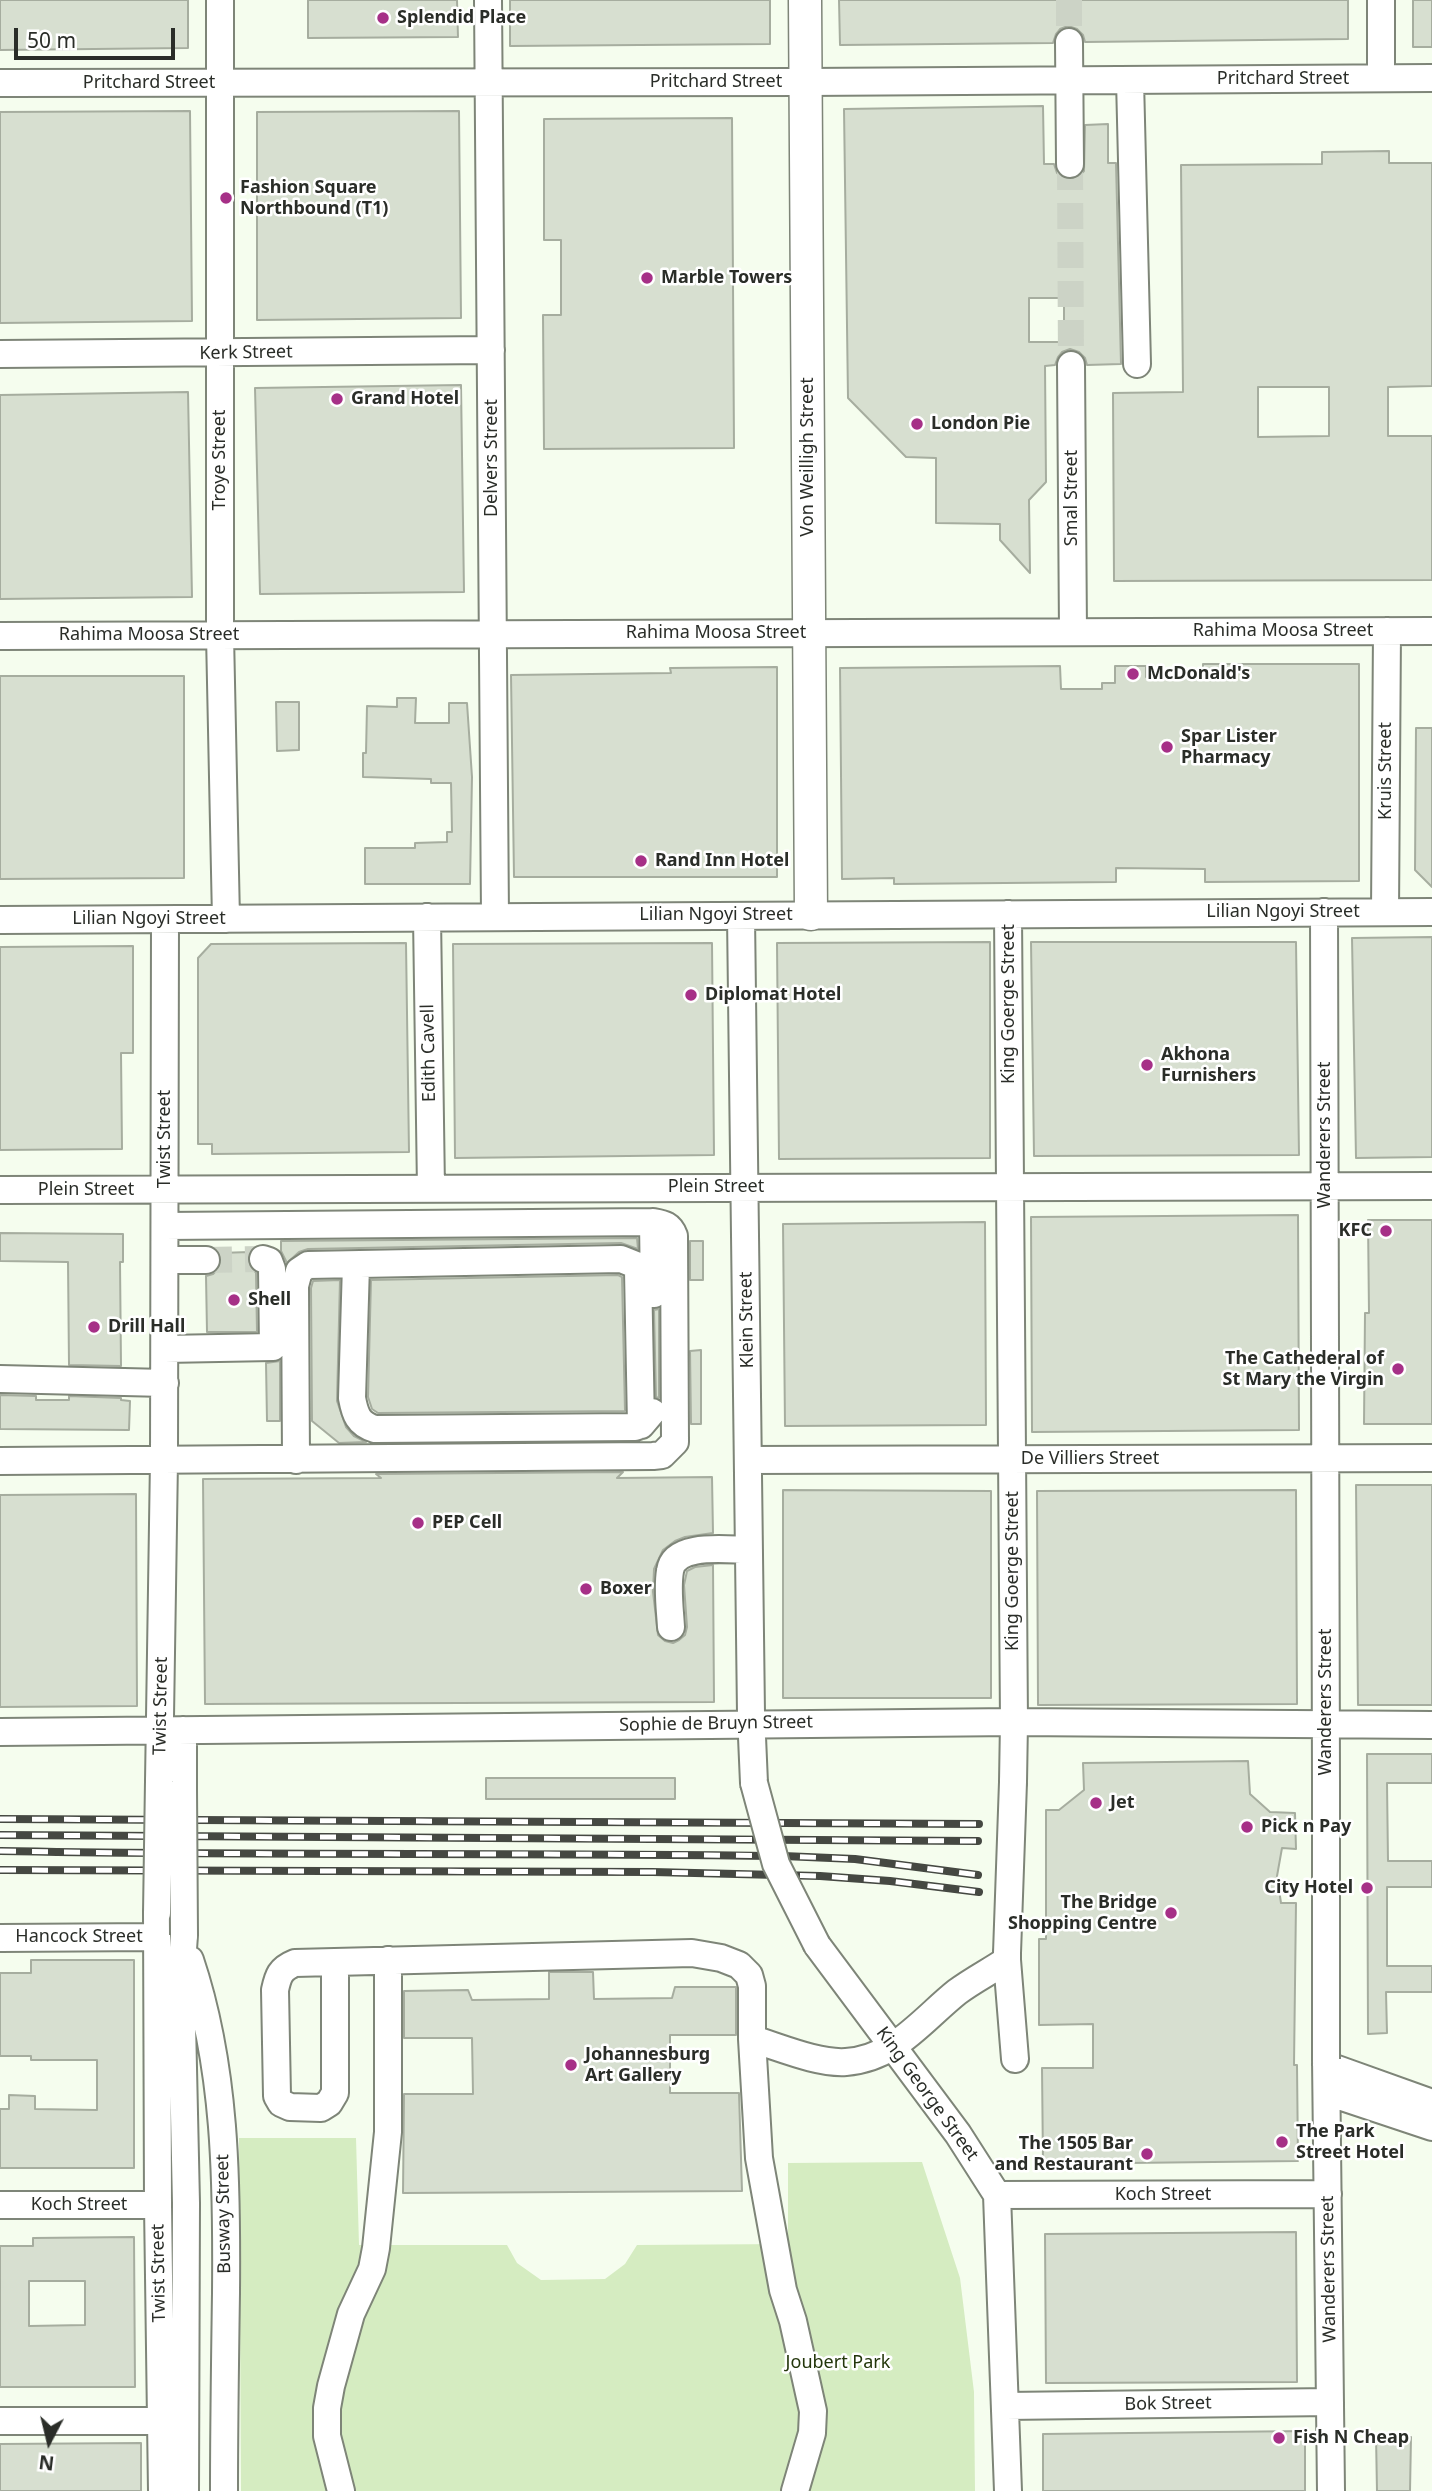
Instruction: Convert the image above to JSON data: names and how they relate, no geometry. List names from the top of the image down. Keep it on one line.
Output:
{"streets":{"main road":["Von Weilligh Street"],"street":["Pritchard Street","Kerk Street","Delvers Street","Troye Street","Smal Street","Rahima Moosa Street","Kruis Street","Lilian Ngoyi Street","King Goerge Street","Edith Cavell","Wanderers Street","Twist Street","Plein Street","Klein Street","De Villiers Street","Sophie de Bruyn Street","Hancock Street","King George Street","Koch Street","Busway Street","Bok Street"]},"crossings":[["Pritchard Street","Von Weilligh Street"],["Pritchard Street","Delvers Street"],["Pritchard Street","Troye Street"],["Kerk Street","Delvers Street"],["Kerk Street","Troye Street"],["Von Weilligh Street","Rahima Moosa Street"],["Von Weilligh Street","Lilian Ngoyi Street"],["Delvers Street","Rahima Moosa Street"],["Delvers Street","Lilian Ngoyi Street"],["Troye Street","Rahima Moosa Street"],["Troye Street","Lilian Ngoyi Street"],["Smal Street","Rahima Moosa Street"],["Rahima Moosa Street","Kruis Street"],["Kruis Street","Lilian Ngoyi Street"],["Lilian Ngoyi Street","King Goerge Street"],["Lilian Ngoyi Street","Edith Cavell"],["Lilian Ngoyi Street","Wanderers Street"],["Lilian Ngoyi Street","Twist Street"],["Lilian Ngoyi Street","Klein Street"],["King Goerge Street","Plein Street"],["King Goerge Street","De Villiers Street"],["King Goerge Street","Sophie de Bruyn Street"],["Edith Cavell","Plein Street"],["Wanderers Street","Plein Street"],["Wanderers Street","De Villiers Street"],["Wanderers Street","Sophie de Bruyn Street"],["Wanderers Street","Koch Street"],["Wanderers Street","Bok Street"],["Twist Street","Plein Street"],["Twist Street","Sophie de Bruyn Street"],["Twist Street","Hancock Street"],["Twist Street","Koch Street"],["Twist Street","Busway Street"],["Plein Street","Klein Street"],["Klein Street","De Villiers Street"],["Klein Street","Sophie de Bruyn Street"],["Klein Street","King George Street"],["Sophie de Bruyn Street","King George Street"],["King George Street","Koch Street"]],"parks":["Joubert Park"],"places":["Splendid Place","Fashion Square Northbound (T1)","Marble Towers","Grand Hotel","London Pie","McDonald's","Spar Lister Pharmacy","Rand Inn Hotel","Diplomat Hotel","Akhona Furnishers","KFC","Shell","Drill Hall","The Cathederal of St Mary the Virgin","PEP Cell","Boxer","Jet","Pick n Pay","City Hotel","The Bridge Shopping Centre","Johannesburg Art Gallery","The Park Street Hotel","The 1505 Bar and Restaurant","Fish N Cheap"],"scale_bar":"50 m","north":"bottom"}
